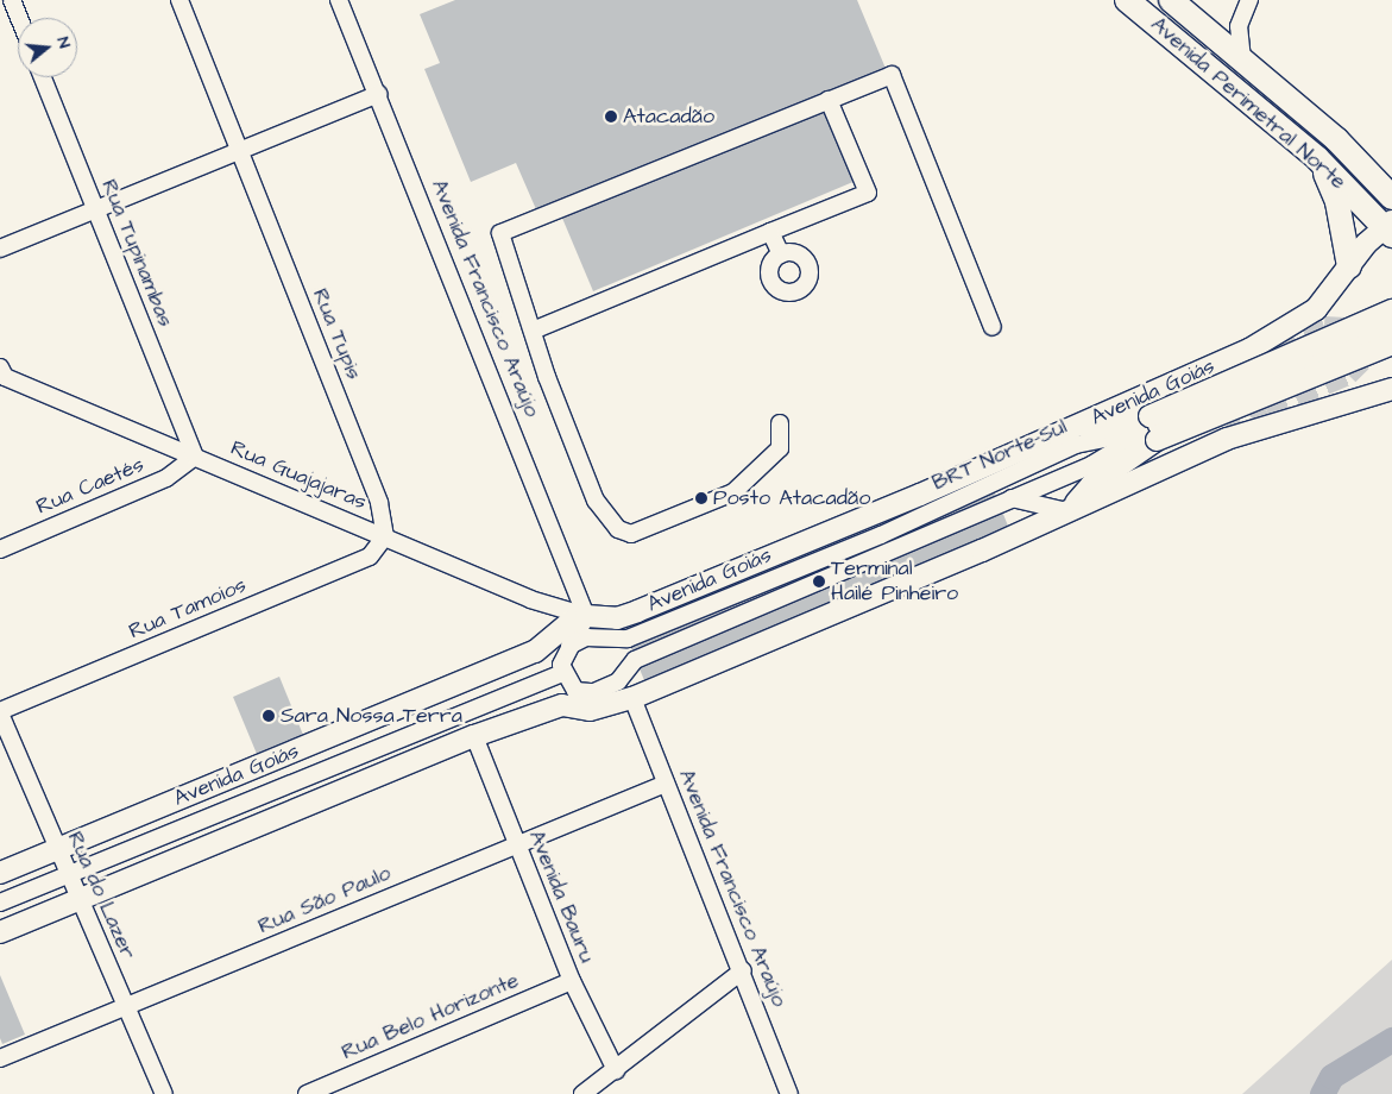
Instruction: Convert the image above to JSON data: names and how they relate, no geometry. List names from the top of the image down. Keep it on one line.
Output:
{"streets":{"highway":["Avenida Perimetral Norte"],"main road":["Avenida Goiás"],"street":["Rua Tupinambas","Avenida Francisco Araújo","Rua Tupis","BRT Norte-Sul","Rua Guajajaras","Rua Caetés","Rua Tamoios","Rua do Lazer","Avenida Bauru","Rua São Paulo","Rua Belo Horizonte"]},"crossings":[["Avenida Perimetral Norte","Avenida Goiás"],["Rua Tupinambas","Rua Guajajaras"],["Rua Tupinambas","Rua Caetés"],["Avenida Francisco Araújo","Avenida Goiás"],["Avenida Francisco Araújo","Rua Guajajaras"],["Avenida Francisco Araújo","Rua São Paulo"],["Rua Tupis","Rua Guajajaras"],["Rua Tupis","Rua Tamoios"],["Avenida Goiás","Rua Guajajaras"],["Avenida Goiás","Rua do Lazer"],["Rua Guajajaras","Rua Caetés"],["Rua Guajajaras","Rua Tamoios"],["Rua Tamoios","Rua do Lazer"],["Rua do Lazer","Rua São Paulo"],["Avenida Bauru","Rua São Paulo"],["Avenida Bauru","Rua Belo Horizonte"]],"places":["Atacadão","Posto Atacadão","Terminal Hailé Pinheiro","Sara Nossa Terra"],"north":"right"}
